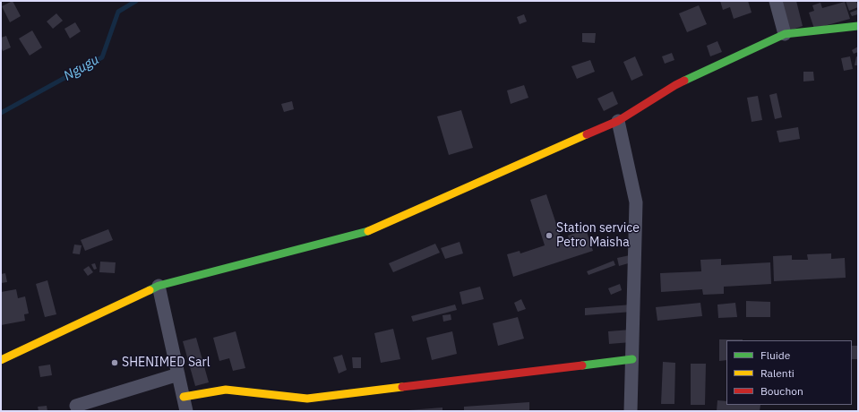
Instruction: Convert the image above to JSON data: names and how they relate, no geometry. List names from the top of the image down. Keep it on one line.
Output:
{"water":["Ngugu"],"places":["Station service Petro Maisha","SHENIMED Sarl"],"legend":["Fluide","Ralenti","Bouchon"]}
